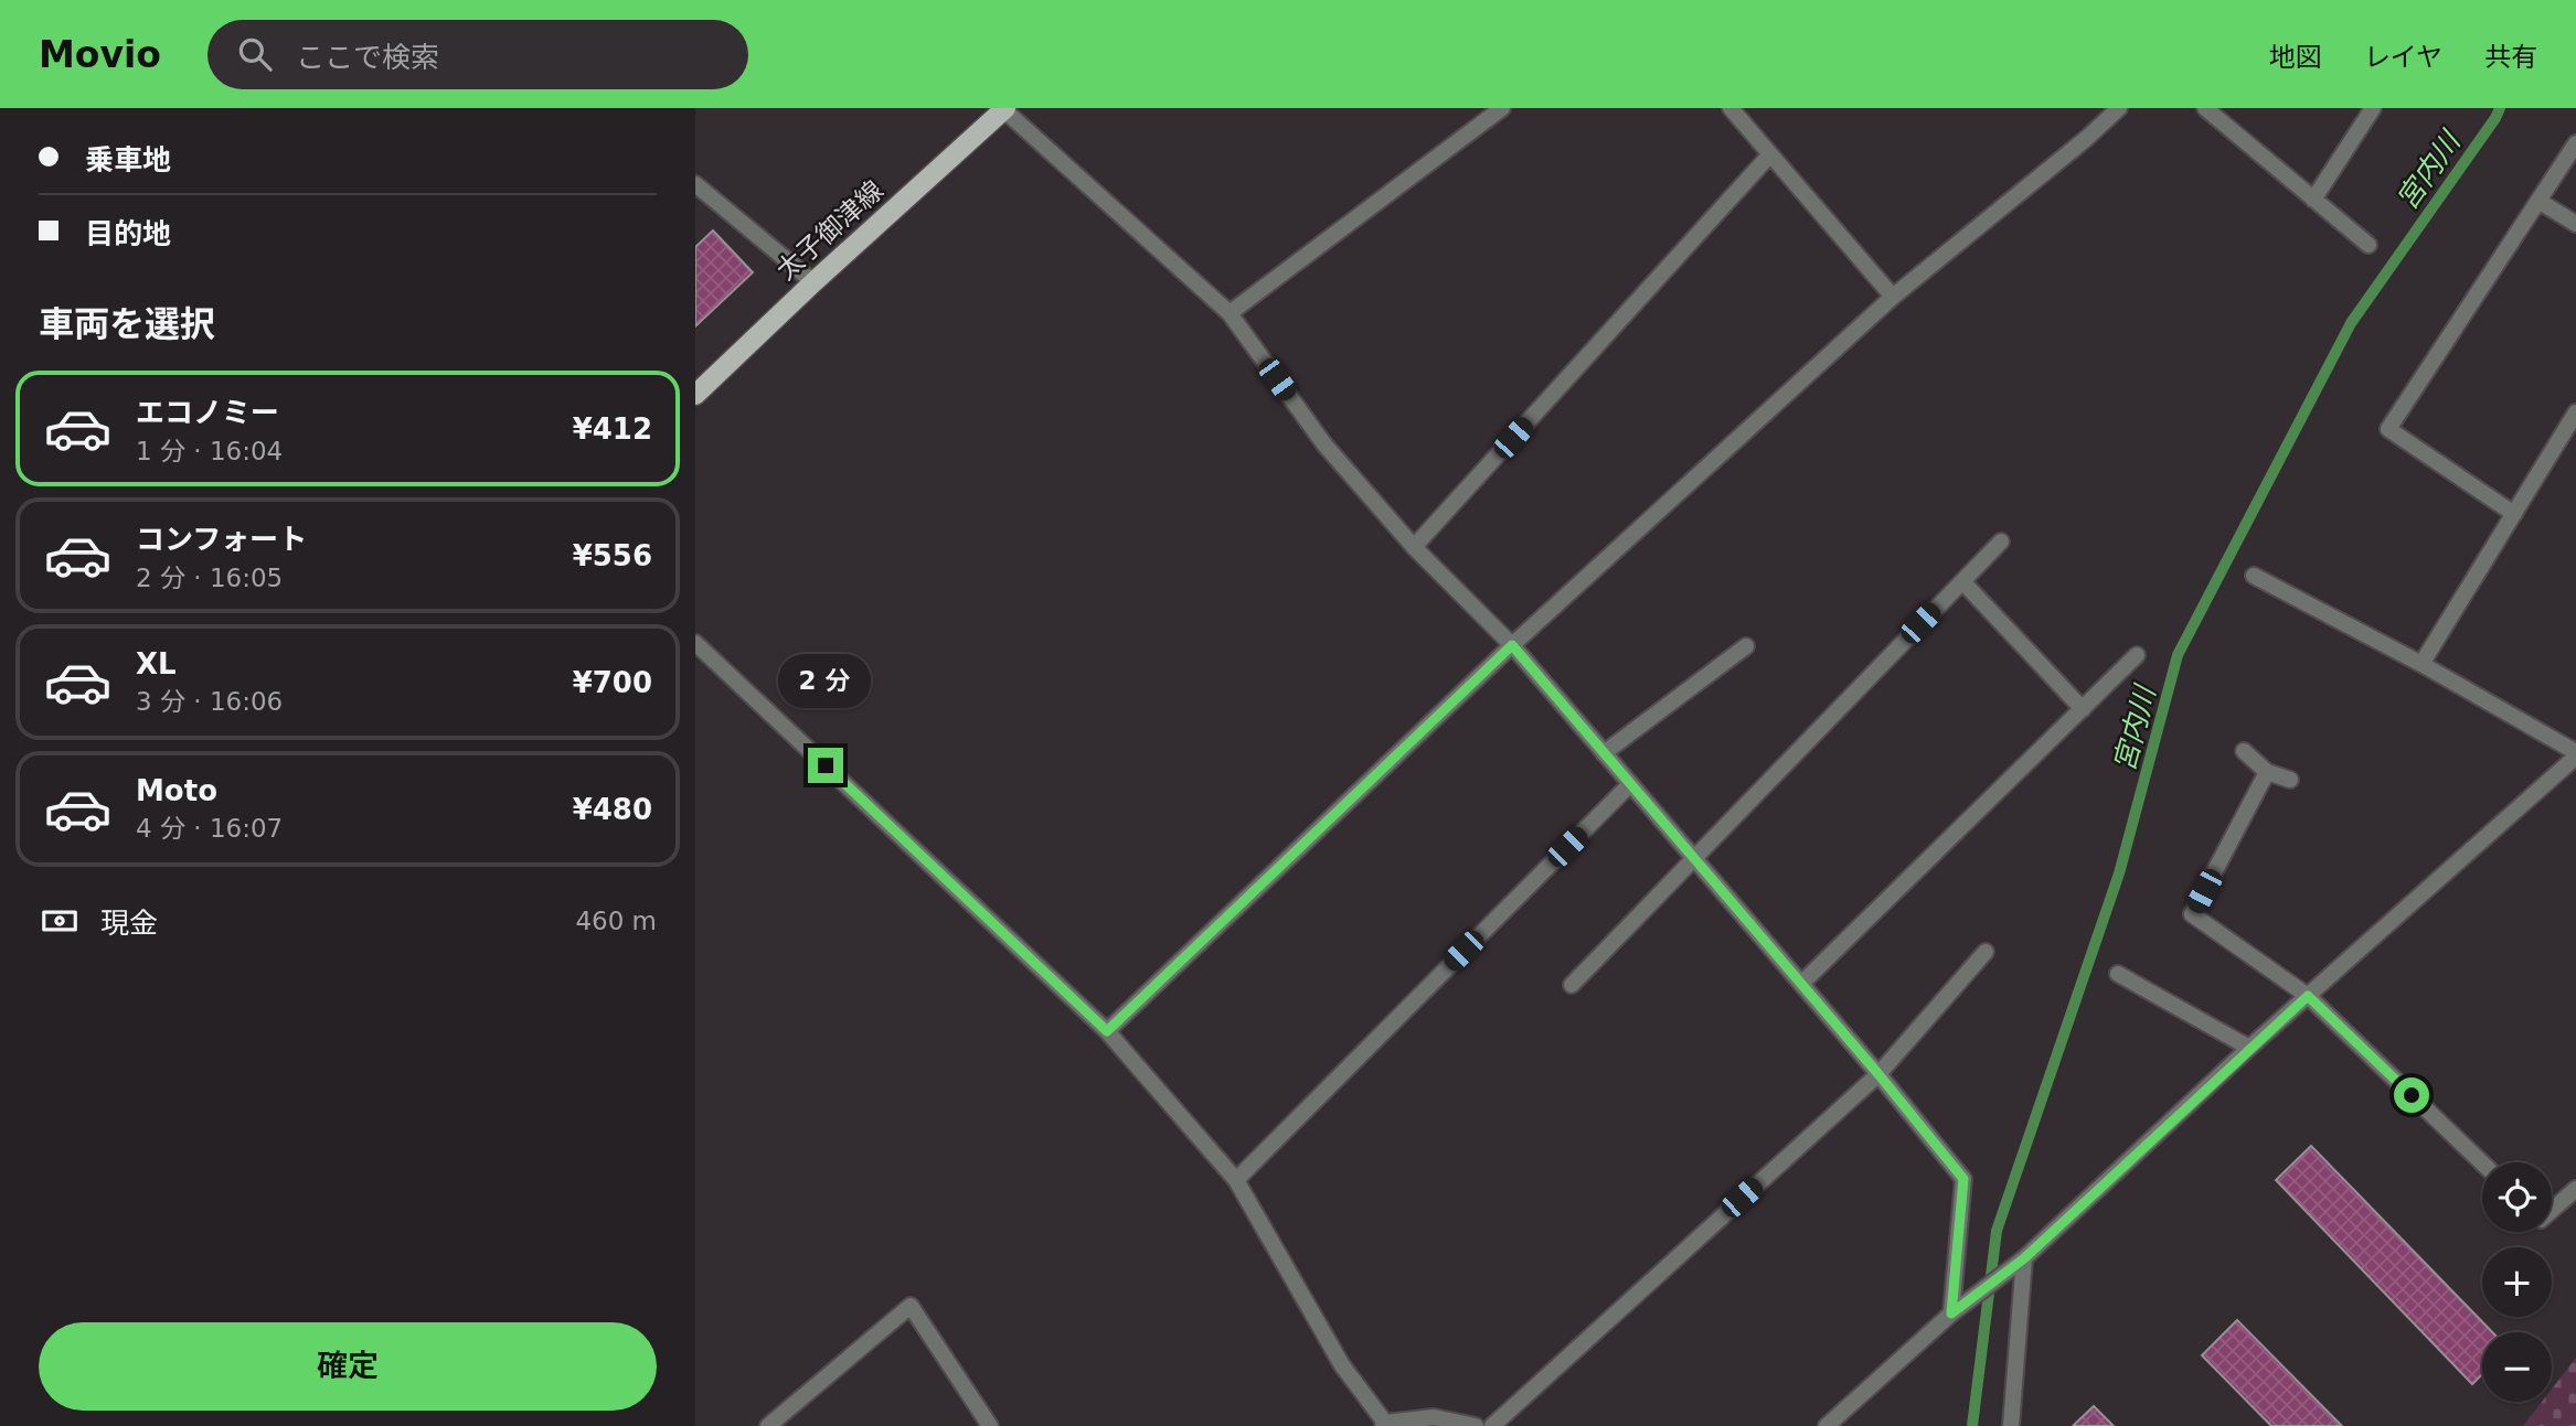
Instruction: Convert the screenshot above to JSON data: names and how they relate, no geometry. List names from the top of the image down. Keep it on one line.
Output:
{"streets":{"main road":["太子御津線"]},"water":["宮内川"],"page":{"header":"Movio","search":"ここで検索","nav":["地図","レイヤ","共有"],"banner":["乗車地","目的地"],"heading":"車両を選択","list":[{"name":"エコノミー","note":"1 分 · 16:04","value":"¥412"},{"name":"コンフォート","note":"2 分 · 16:05","value":"¥556"},{"name":"XL","note":"3 分 · 16:06","value":"¥700"},{"name":"Moto","note":"4 分 · 16:07","value":"¥480"}],"bubble":"2 分","pay":["現金","460 m"],"map_buttons":["+","−"],"buttons":"確定"}}
